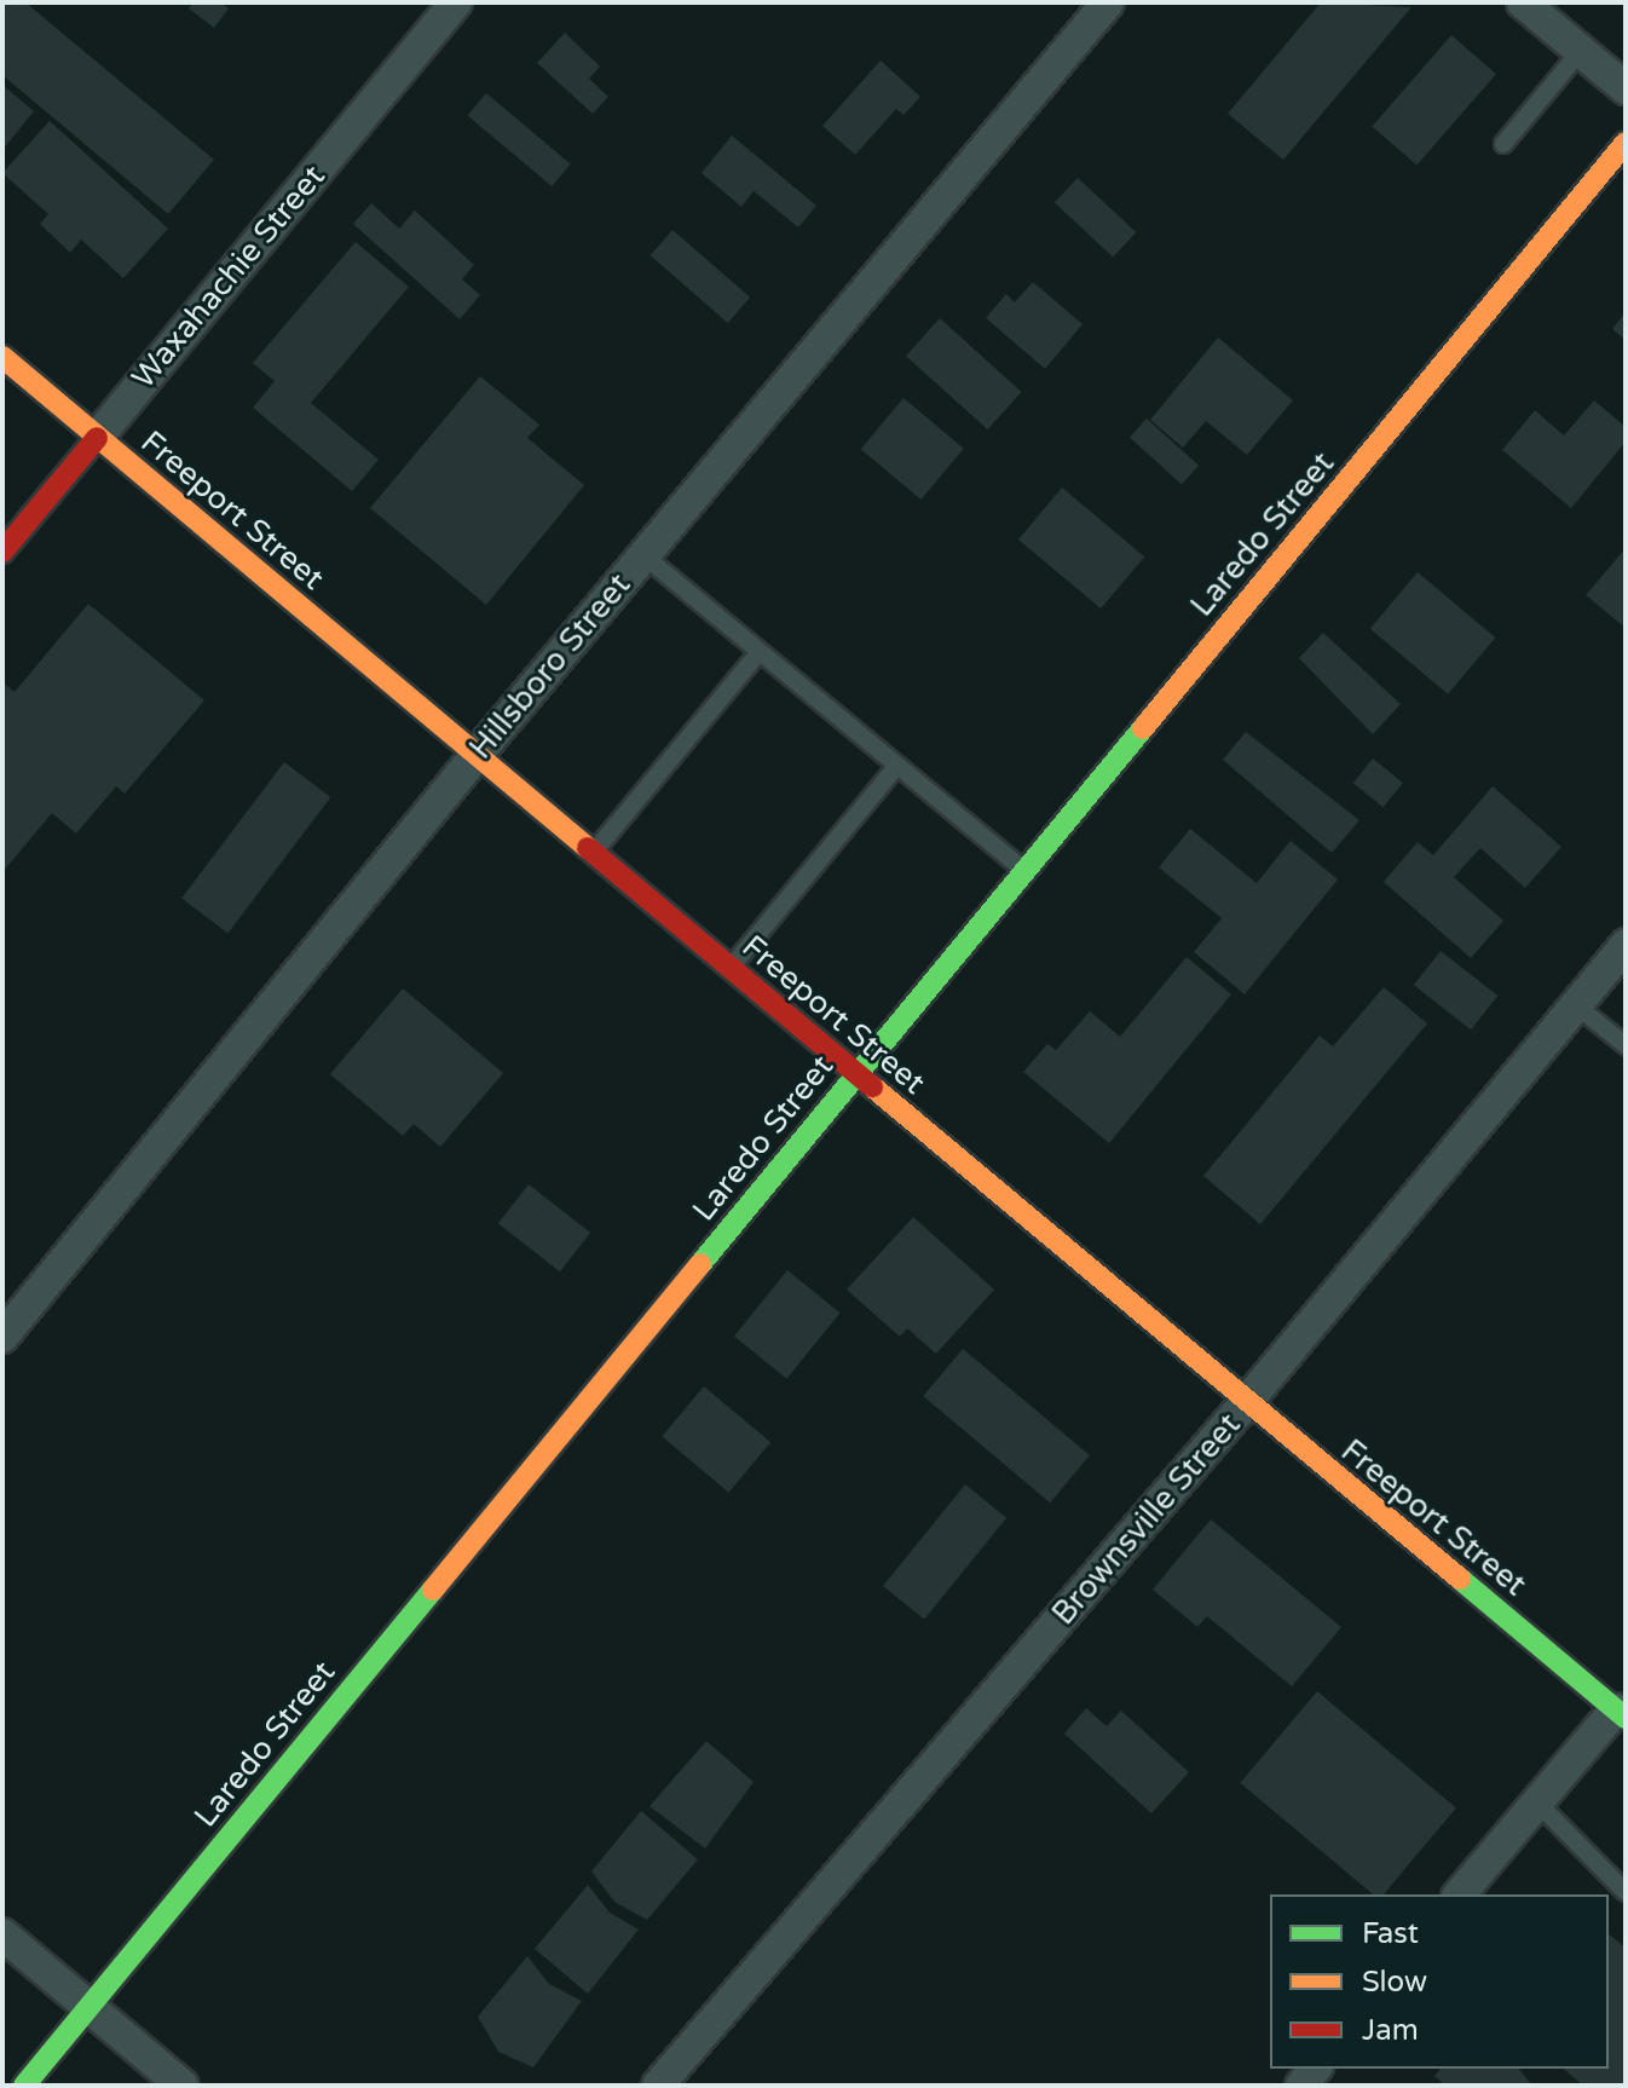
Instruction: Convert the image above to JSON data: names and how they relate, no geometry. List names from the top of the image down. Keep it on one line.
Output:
{"streets":{"street":["Waxahachie Street","Freeport Street","Laredo Street","Hillsboro Street","Brownsville Street"]},"crossings":[["Waxahachie Street","Freeport Street"],["Freeport Street","Laredo Street"],["Freeport Street","Hillsboro Street"],["Freeport Street","Brownsville Street"]],"legend":["Fast","Slow","Jam"]}
